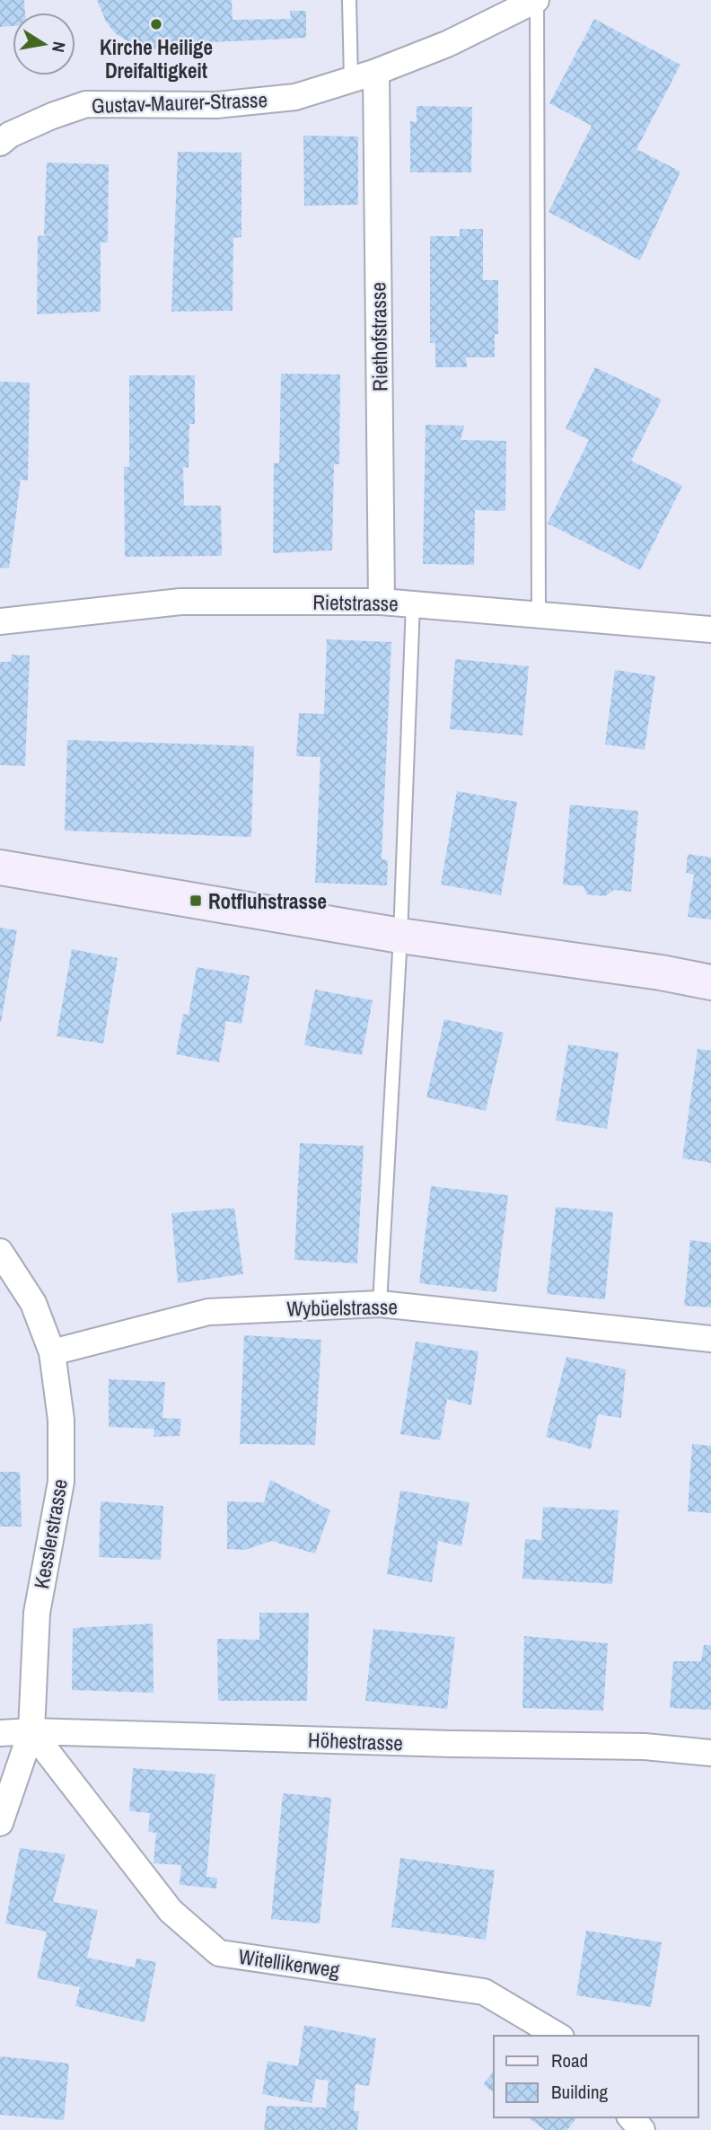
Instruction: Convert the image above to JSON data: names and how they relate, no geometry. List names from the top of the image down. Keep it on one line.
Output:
{"streets":{"street":["Gustav-Maurer-Strasse","Riethofstrasse","Rietstrasse","Wybüelstrasse","Kesslerstrasse","Höhestrasse","Witellikerweg"]},"crossings":[["Gustav-Maurer-Strasse","Riethofstrasse"],["Riethofstrasse","Rietstrasse"],["Wybüelstrasse","Kesslerstrasse"],["Kesslerstrasse","Höhestrasse"],["Kesslerstrasse","Witellikerweg"],["Höhestrasse","Witellikerweg"]],"places":{"other":["Kirche Heilige Dreifaltigkeit"],"transit":["Rotfluhstrasse"]},"legend":["Road","Building"],"north":"right"}
